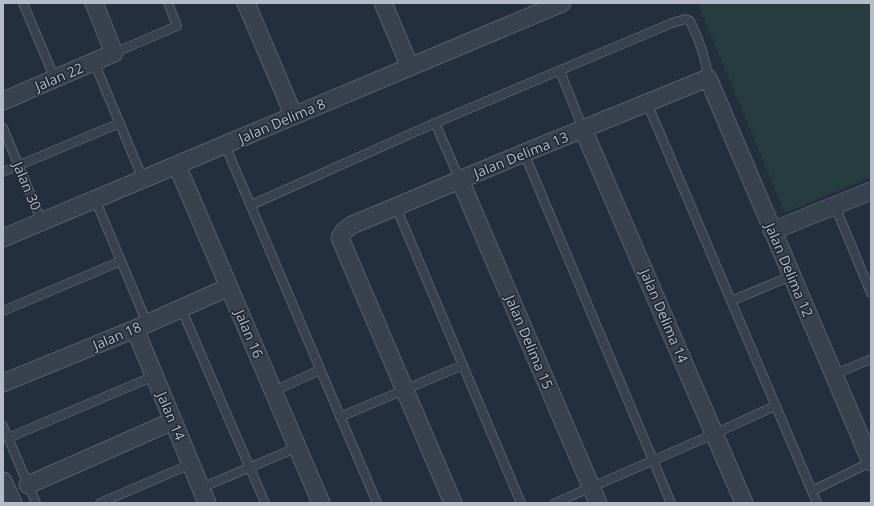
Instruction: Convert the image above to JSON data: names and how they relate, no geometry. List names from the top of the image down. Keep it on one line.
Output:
{"streets":{"street":["Jalan 22","Jalan Delima 8","Jalan Delima 13","Jalan Delima 12","Jalan Delima 14","Jalan 16","Jalan 18","Jalan Delima 15","Jalan 14"],"lane":["Jalan 30"]},"crossings":[["Jalan Delima 8","Jalan 30"],["Jalan Delima 8","Jalan 16"],["Jalan Delima 13","Jalan Delima 12"],["Jalan Delima 13","Jalan Delima 14"],["Jalan Delima 13","Jalan Delima 15"],["Jalan 16","Jalan 18"],["Jalan 18","Jalan 14"]]}
